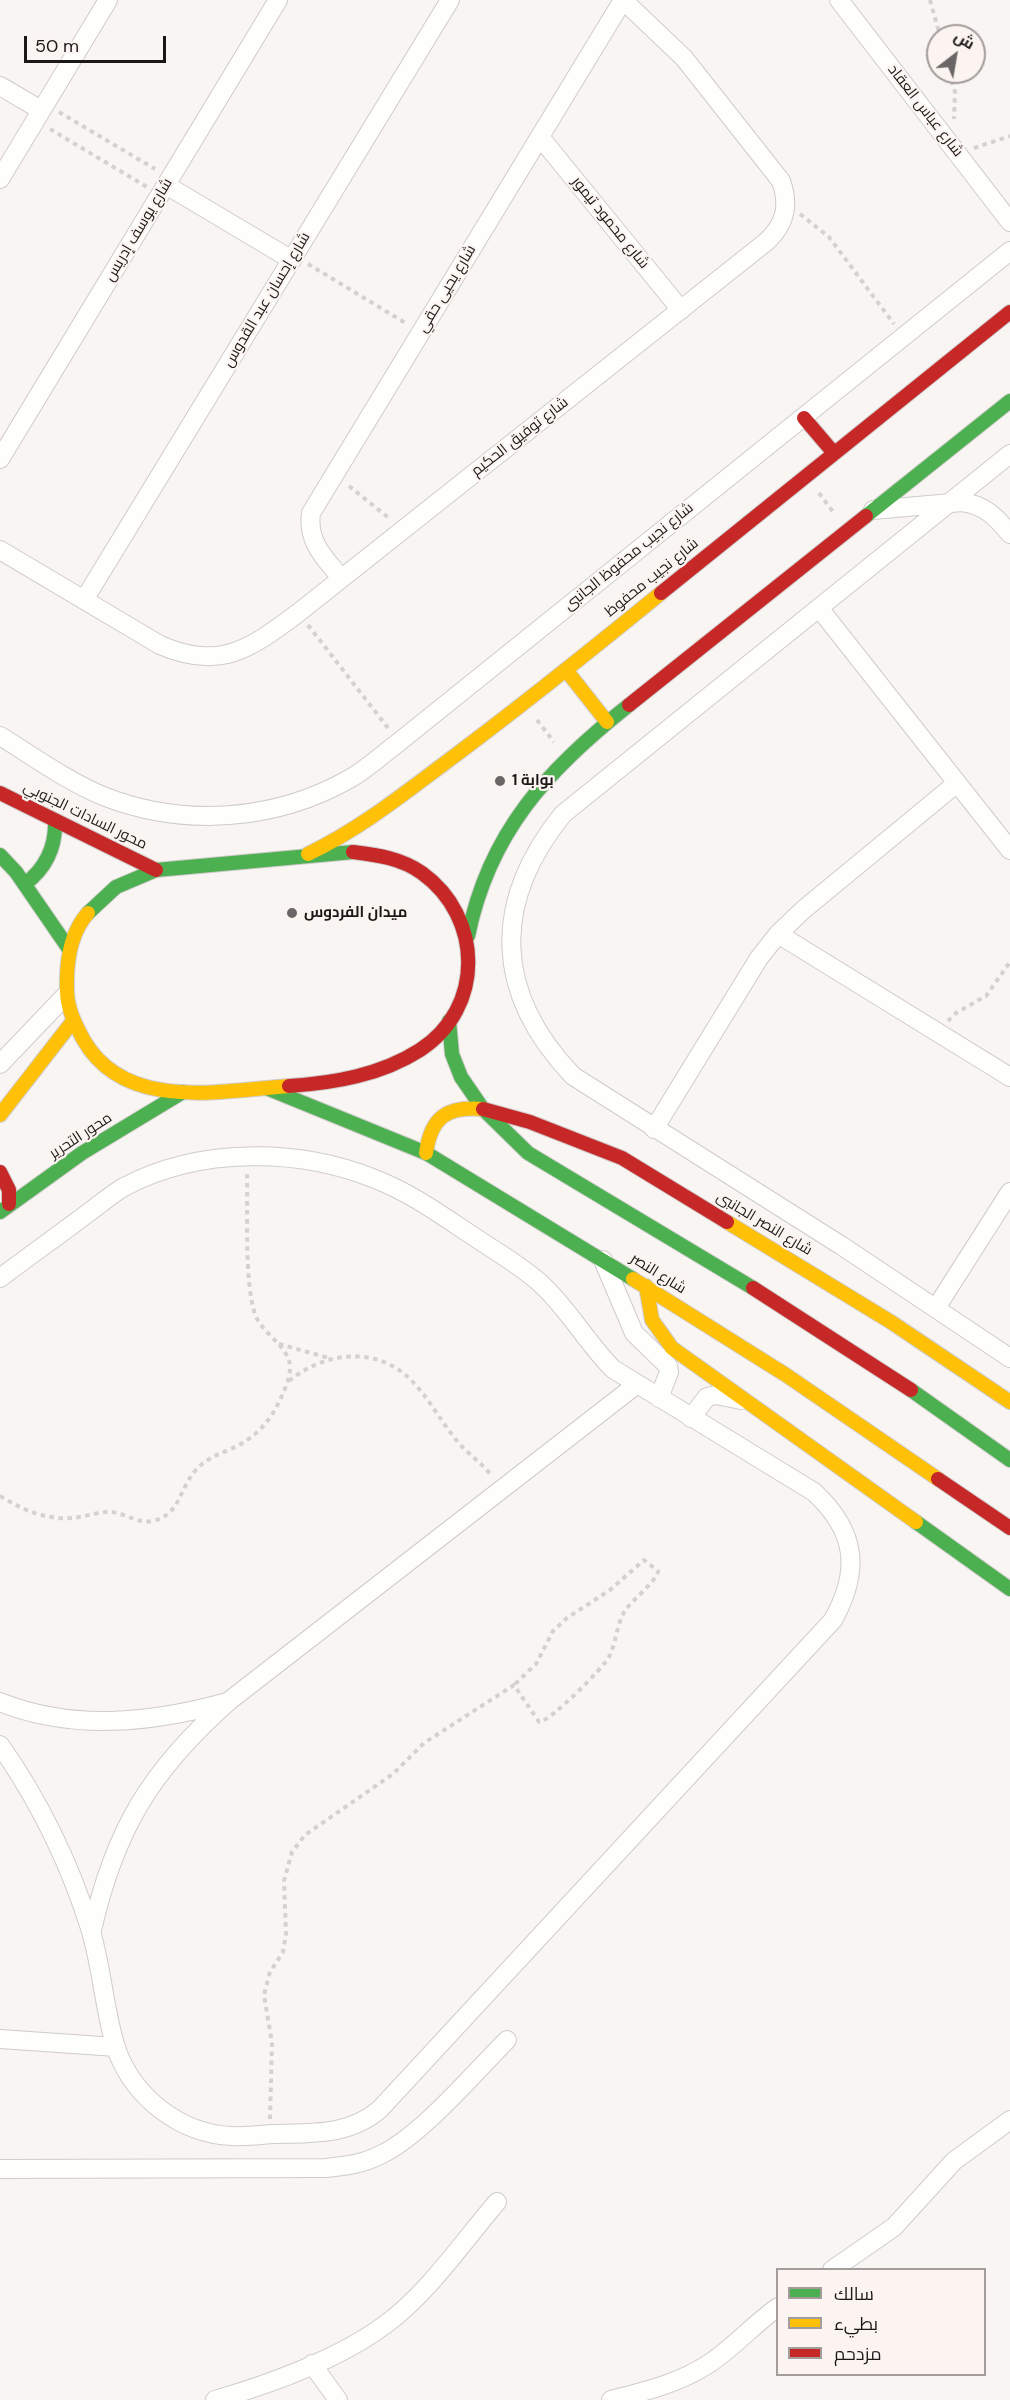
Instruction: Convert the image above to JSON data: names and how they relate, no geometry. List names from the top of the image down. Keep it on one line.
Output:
{"streets":{"main road":["شارع نجيب محفوظ","محور السادات الجنوبي","محور التحرير","شارع النصر الجانبى","شارع النصر"],"street":["شارع عباس العقاد","شارع محمود تيمور","شارع يوسف إدريس","شارع يحيى حقي","شارع إحسان عبد القدوس","شارع توفيق الحكيم","شارع نجيب محفوظ الجانبى"]},"crossings":[["شارع محمود تيمور","شارع يحيى حقي"],["شارع محمود تيمور","شارع توفيق الحكيم"],["شارع يحيى حقي","شارع توفيق الحكيم"],["شارع إحسان عبد القدوس","شارع توفيق الحكيم"],["شارع النصر الجانبى","شارع النصر"]],"places":["بوابة 1","ميدان الفردوس"],"legend":["سالك","بطيء","مزدحم"],"scale_bar":"50 m","north":"top right"}
